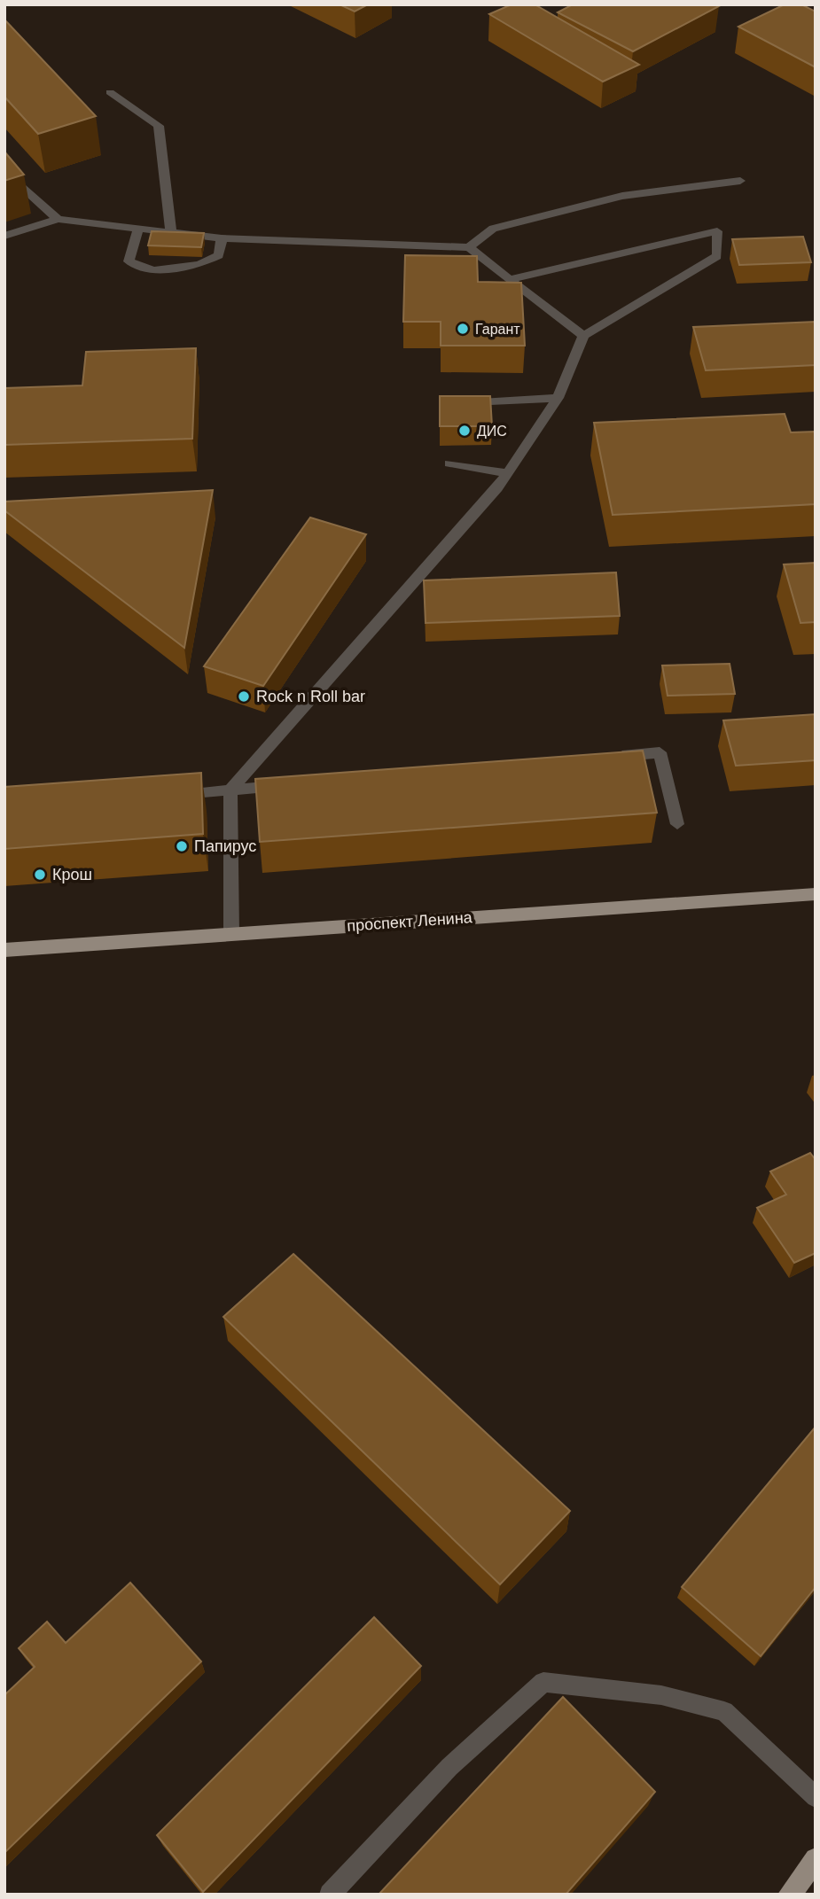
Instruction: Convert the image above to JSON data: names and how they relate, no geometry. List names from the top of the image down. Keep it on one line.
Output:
{"streets":{"main road":["проспект Ленина"]},"places":["Гарант","ДИС","Rock n Roll bar","Папирус","Крош"]}
